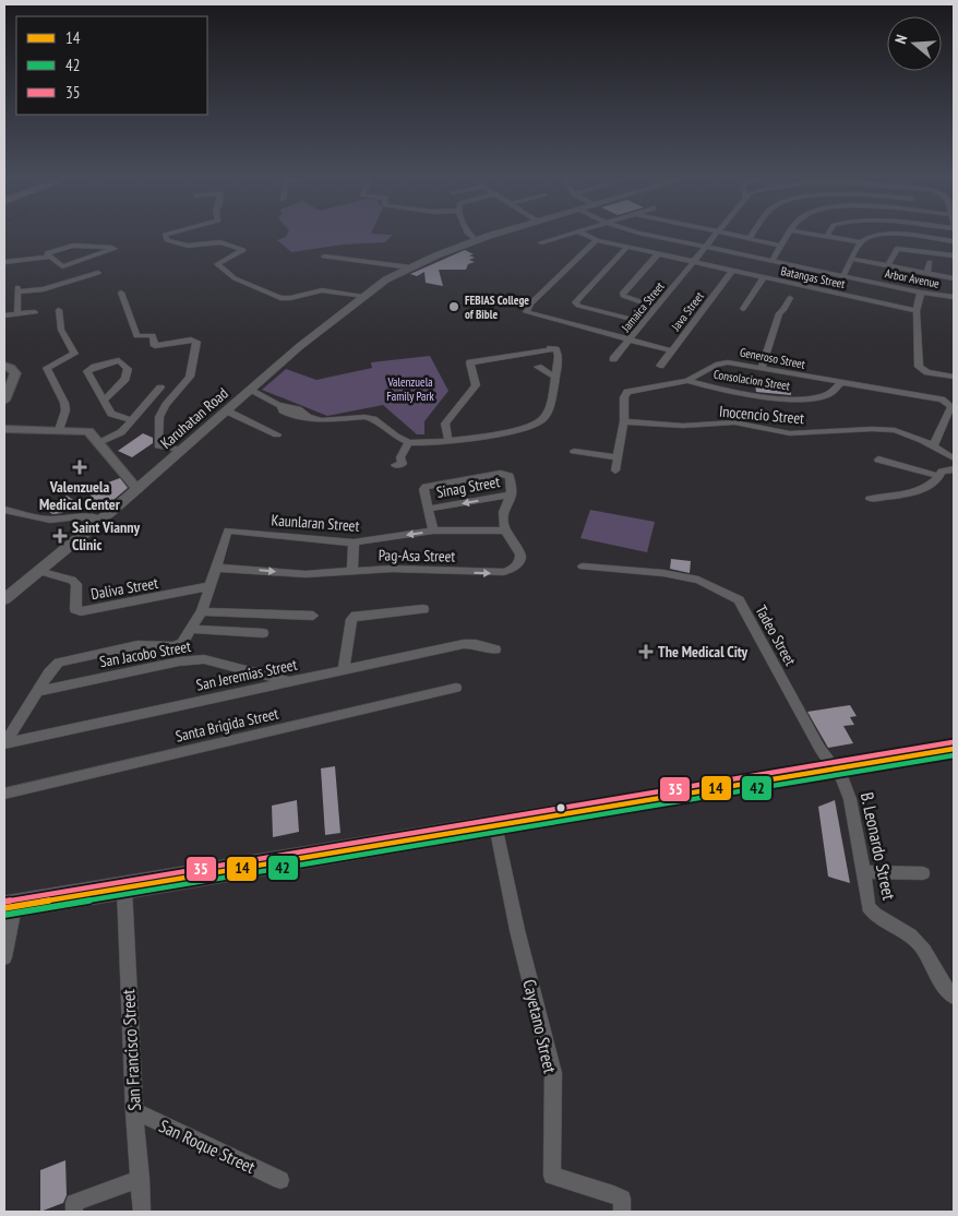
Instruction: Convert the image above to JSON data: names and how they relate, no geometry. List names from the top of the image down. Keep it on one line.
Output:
{"streets":{"main road":["Karuhatan Road"],"street":["Batangas Street","Arbor Avenue","Jamaica Street","Java Street","Generoso Street","Consolacion Street","Inocencio Street","Sinag Street","Kaunlaran Street","Pag-Asa Street","Daliva Street","Tadeo Street","San Jacobo Street","San Jeremias Street","Santa Brigida Street","B. Leonardo Street","Cayetano Street","San Francisco Street","San Roque Street"]},"crossings":[["Batangas Street","Jamaica Street"],["Batangas Street","Java Street"],["Arbor Avenue","Jamaica Street"],["Generoso Street","Consolacion Street"],["Generoso Street","Inocencio Street"],["Karuhatan Road","Daliva Street"],["Kaunlaran Street","Pag-Asa Street"],["Kaunlaran Street","Daliva Street"],["Tadeo Street","B. Leonardo Street"],["San Jacobo Street","San Jeremias Street"],["San Francisco Street","San Roque Street"]],"parks":["Valenzuela Family Park"],"places":{"other":["FEBIAS College of Bible"],"health":["Valenzuela Medical Center","Saint Vianny Clinic","The Medical City"]},"lines":["transit line 35","transit line 14","transit line 42"],"legend":["14","42","35"],"north":"left"}
